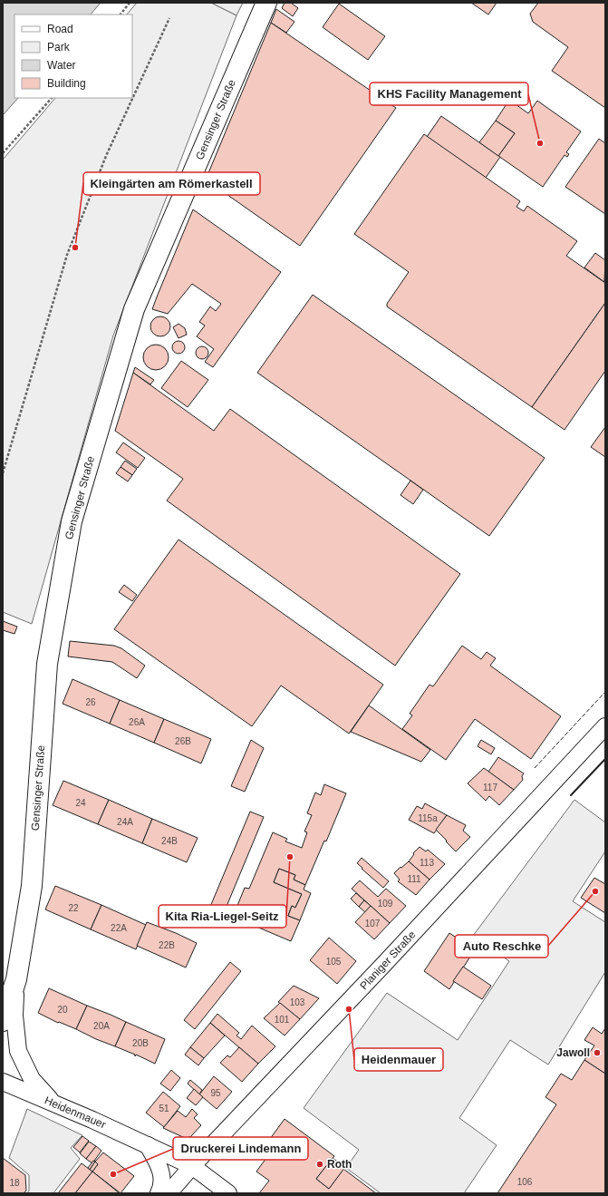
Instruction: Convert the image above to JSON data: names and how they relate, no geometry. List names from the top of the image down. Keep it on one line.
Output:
{"streets":{"street":["Gensinger Straße","Planiger Straße","Heidenmauer"]},"crossings":[["Planiger Straße","Heidenmauer"]],"places":["KHS Facility Management","Kleingärten am Römerkastell","Kita Ria-Liegel-Seitz","Auto Reschke","Heidenmauer","Jawoll","Roth","Druckerei Lindemann"],"house_numbers":["26","26A","26B","117","24","115a","24A","24B","113","111","109","22","107","22A","22B","105","103","20","101","20A","20B","95","51","106","18"],"legend":["Road","Park","Water","Building"]}
